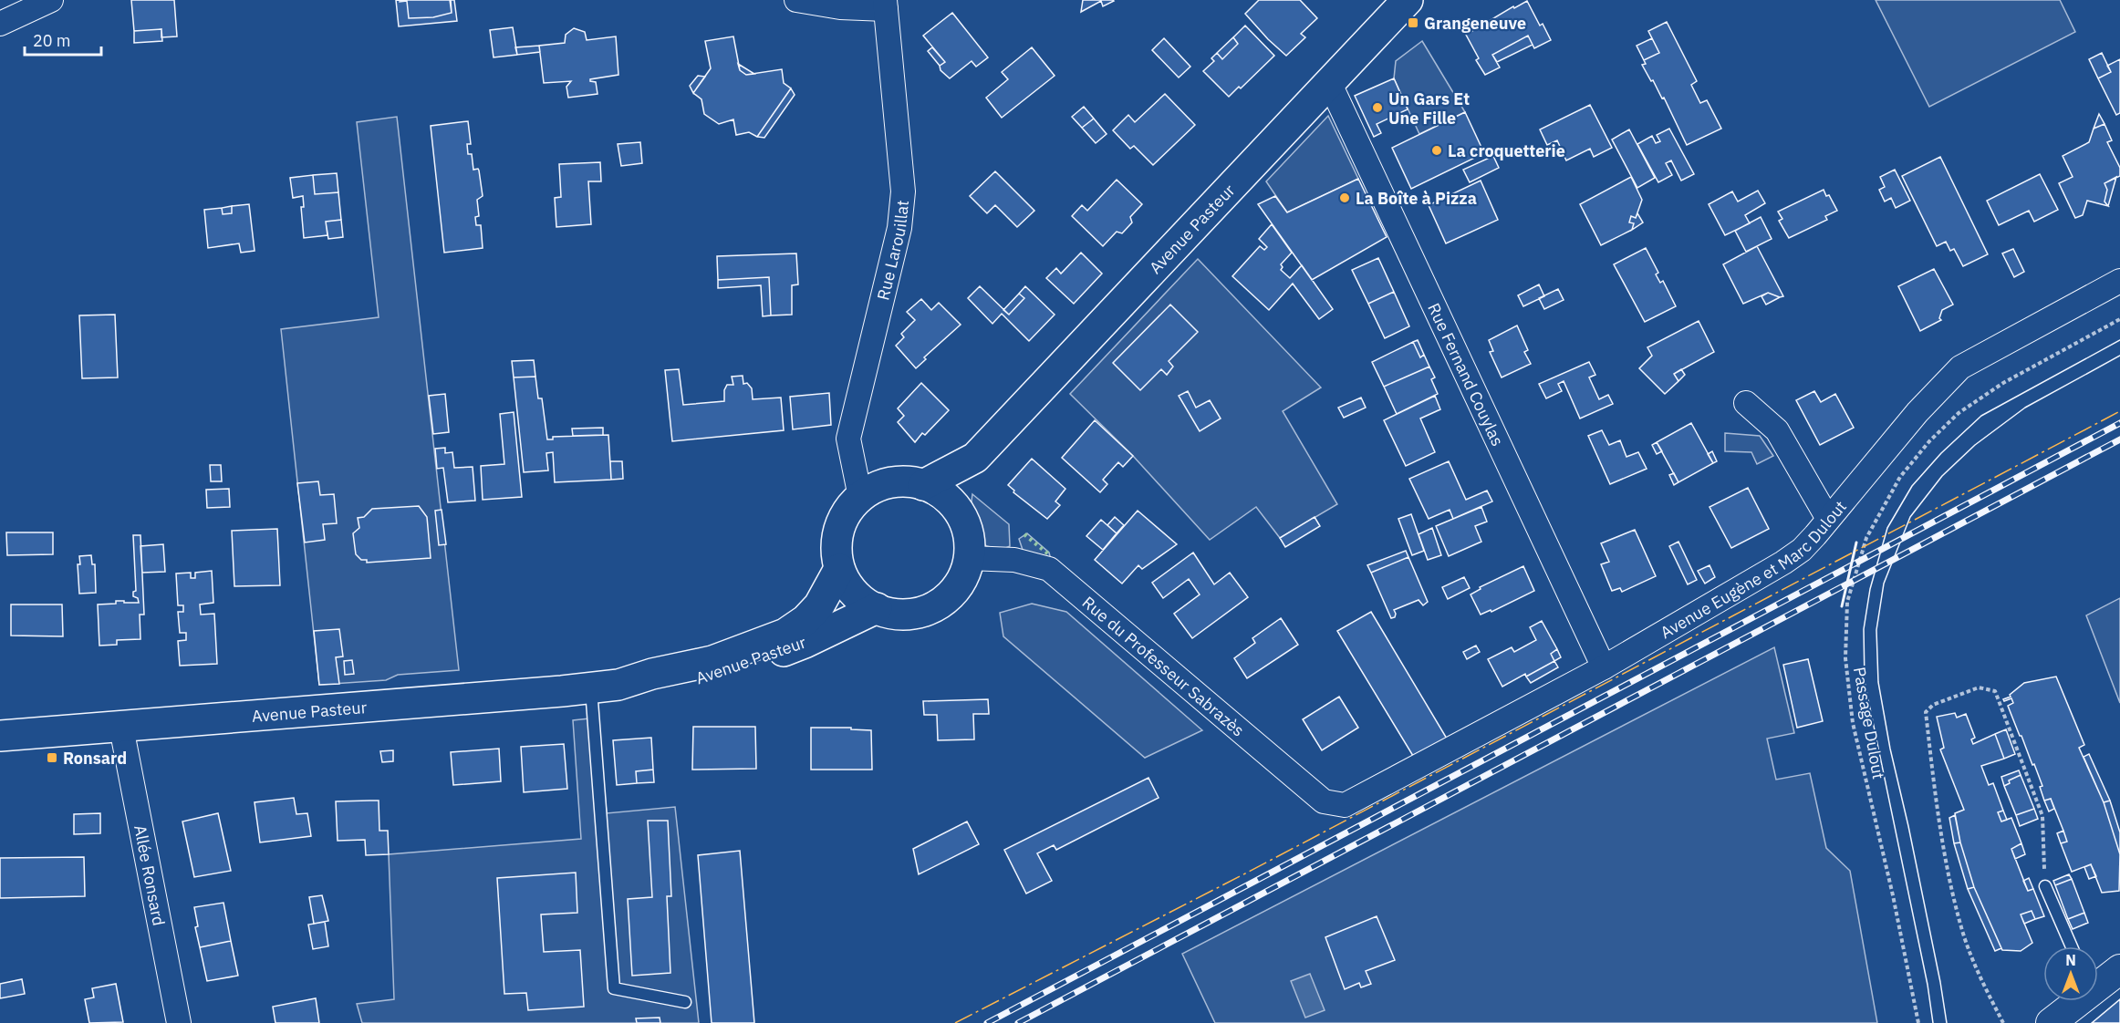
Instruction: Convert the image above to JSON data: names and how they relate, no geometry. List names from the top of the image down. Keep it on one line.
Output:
{"streets":{"main road":["Avenue Pasteur"],"street":["Rue Larouillat","Rue Fernand Couylas","Avenue Eugène et Marc Dulout","Rue du Professeur Sabrazès","Allée Ronsard"],"path":["Passage Dulout"]},"crossings":[["Avenue Pasteur","Rue Larouillat"],["Avenue Pasteur","Rue Fernand Couylas"],["Avenue Pasteur","Rue du Professeur Sabrazès"],["Avenue Pasteur","Allée Ronsard"],["Rue Larouillat","Rue du Professeur Sabrazès"],["Rue Fernand Couylas","Avenue Eugène et Marc Dulout"],["Avenue Eugène et Marc Dulout","Rue du Professeur Sabrazès"]],"places":{"transit":["Grangeneuve","Ronsard"],"other":["Un Gars Et Une Fille","La croquetterie","La Boîte à Pizza"]},"scale_bar":"20 m","north":"top"}
